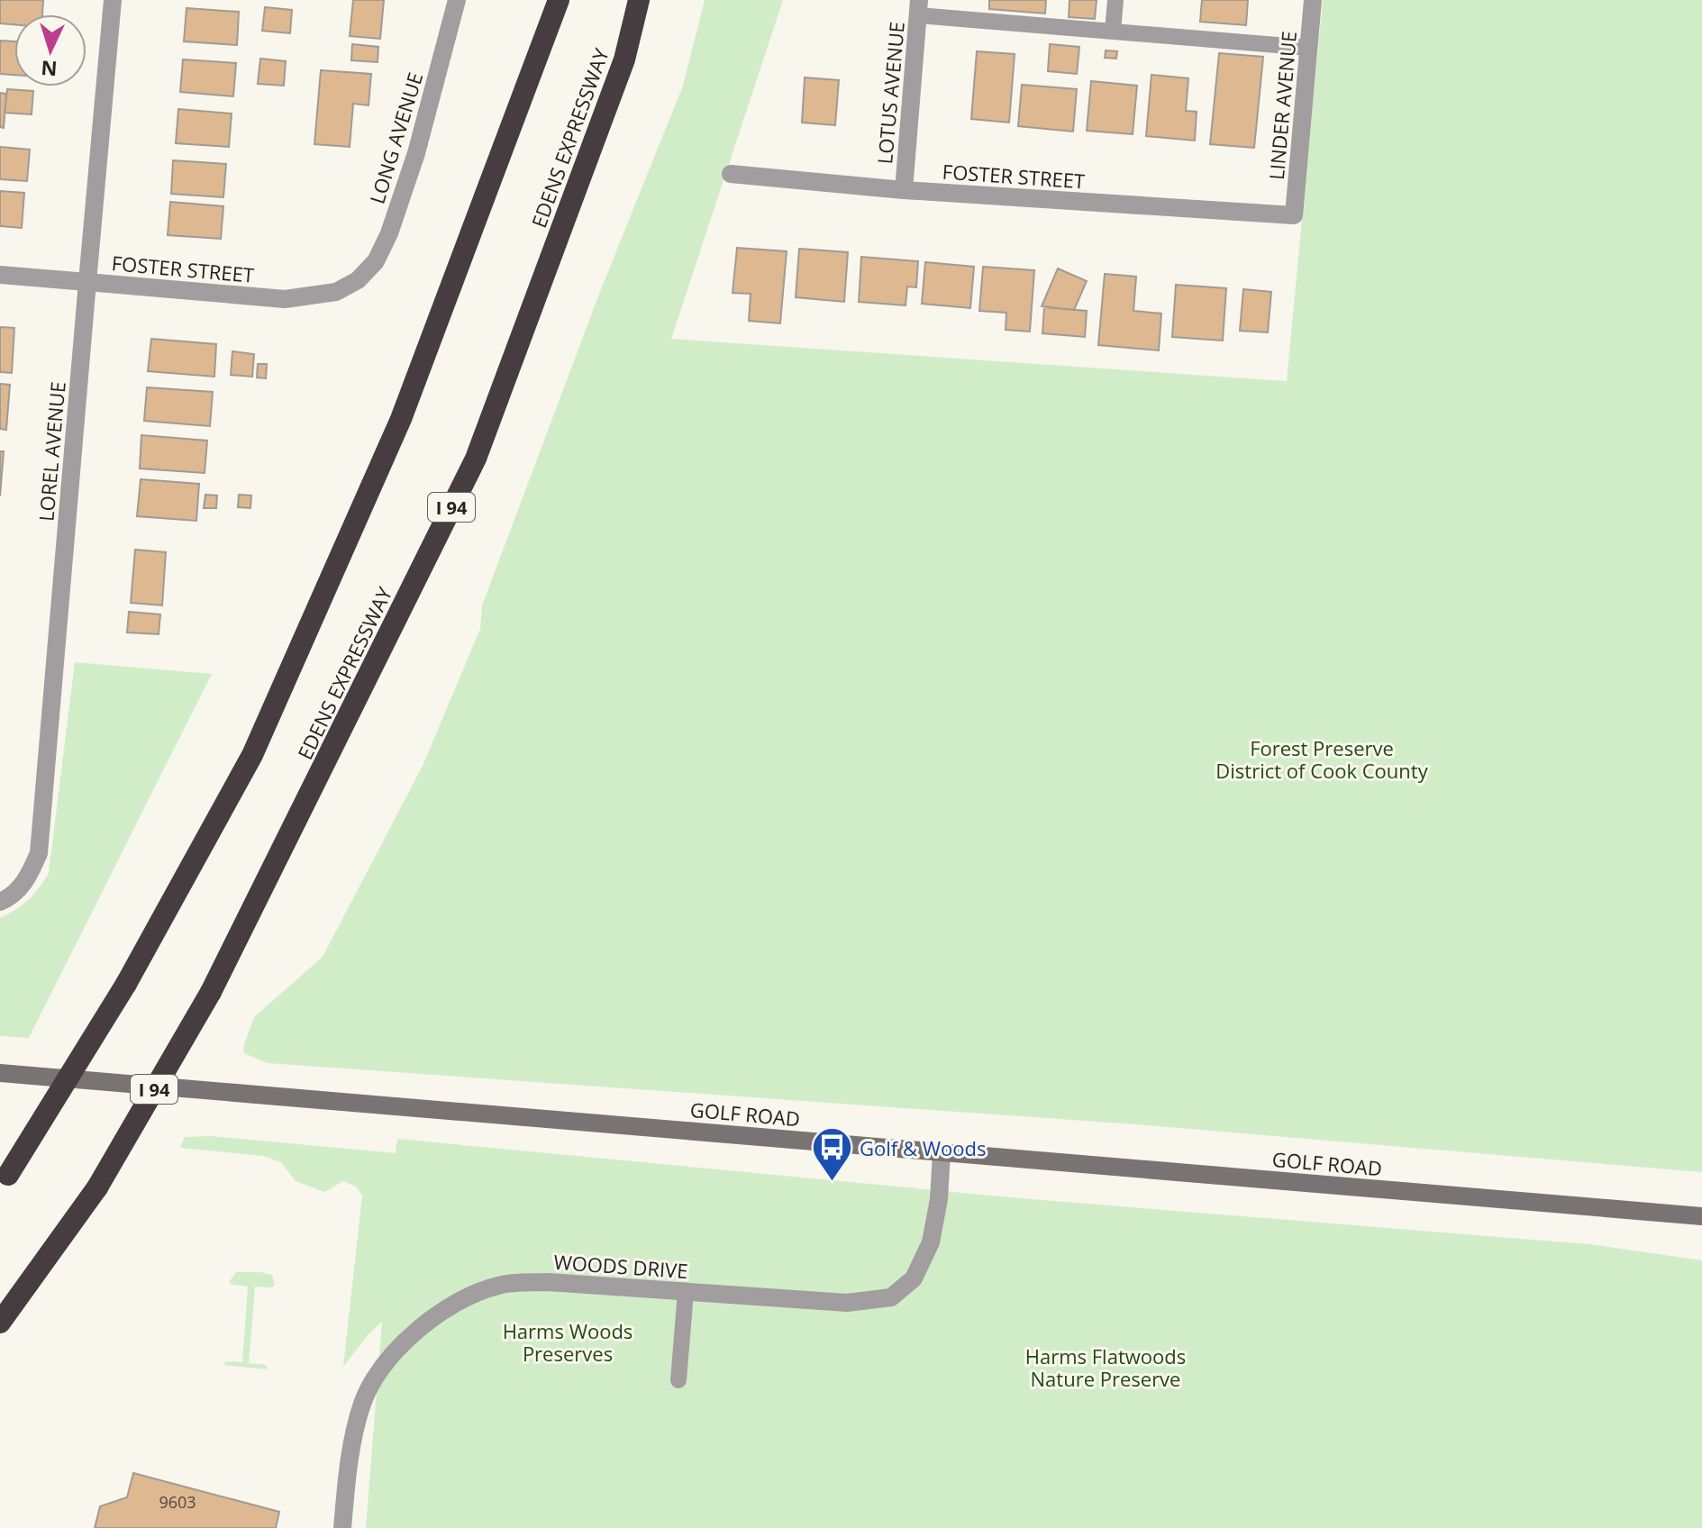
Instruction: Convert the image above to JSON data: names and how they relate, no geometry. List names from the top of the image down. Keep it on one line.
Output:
{"streets":{"highway":["EDENS EXPRESSWAY","I 94"],"main road":["GOLF ROAD"],"street":["LOTUS AVENUE","LINDER AVENUE","LONG AVENUE","FOSTER STREET","LOREL AVENUE","WOODS DRIVE"]},"crossings":[["LOTUS AVENUE","FOSTER STREET"],["LINDER AVENUE","FOSTER STREET"],["LONG AVENUE","FOSTER STREET"],["FOSTER STREET","LOREL AVENUE"],["GOLF ROAD","WOODS DRIVE"]],"parks":["Forest Preserve District of Cook County","Harms Woods Preserves","Harms Flatwoods Nature Preserve"],"places":{"bus stop":["Golf & Woods"]},"house_numbers":["9603"],"north":"bottom"}
